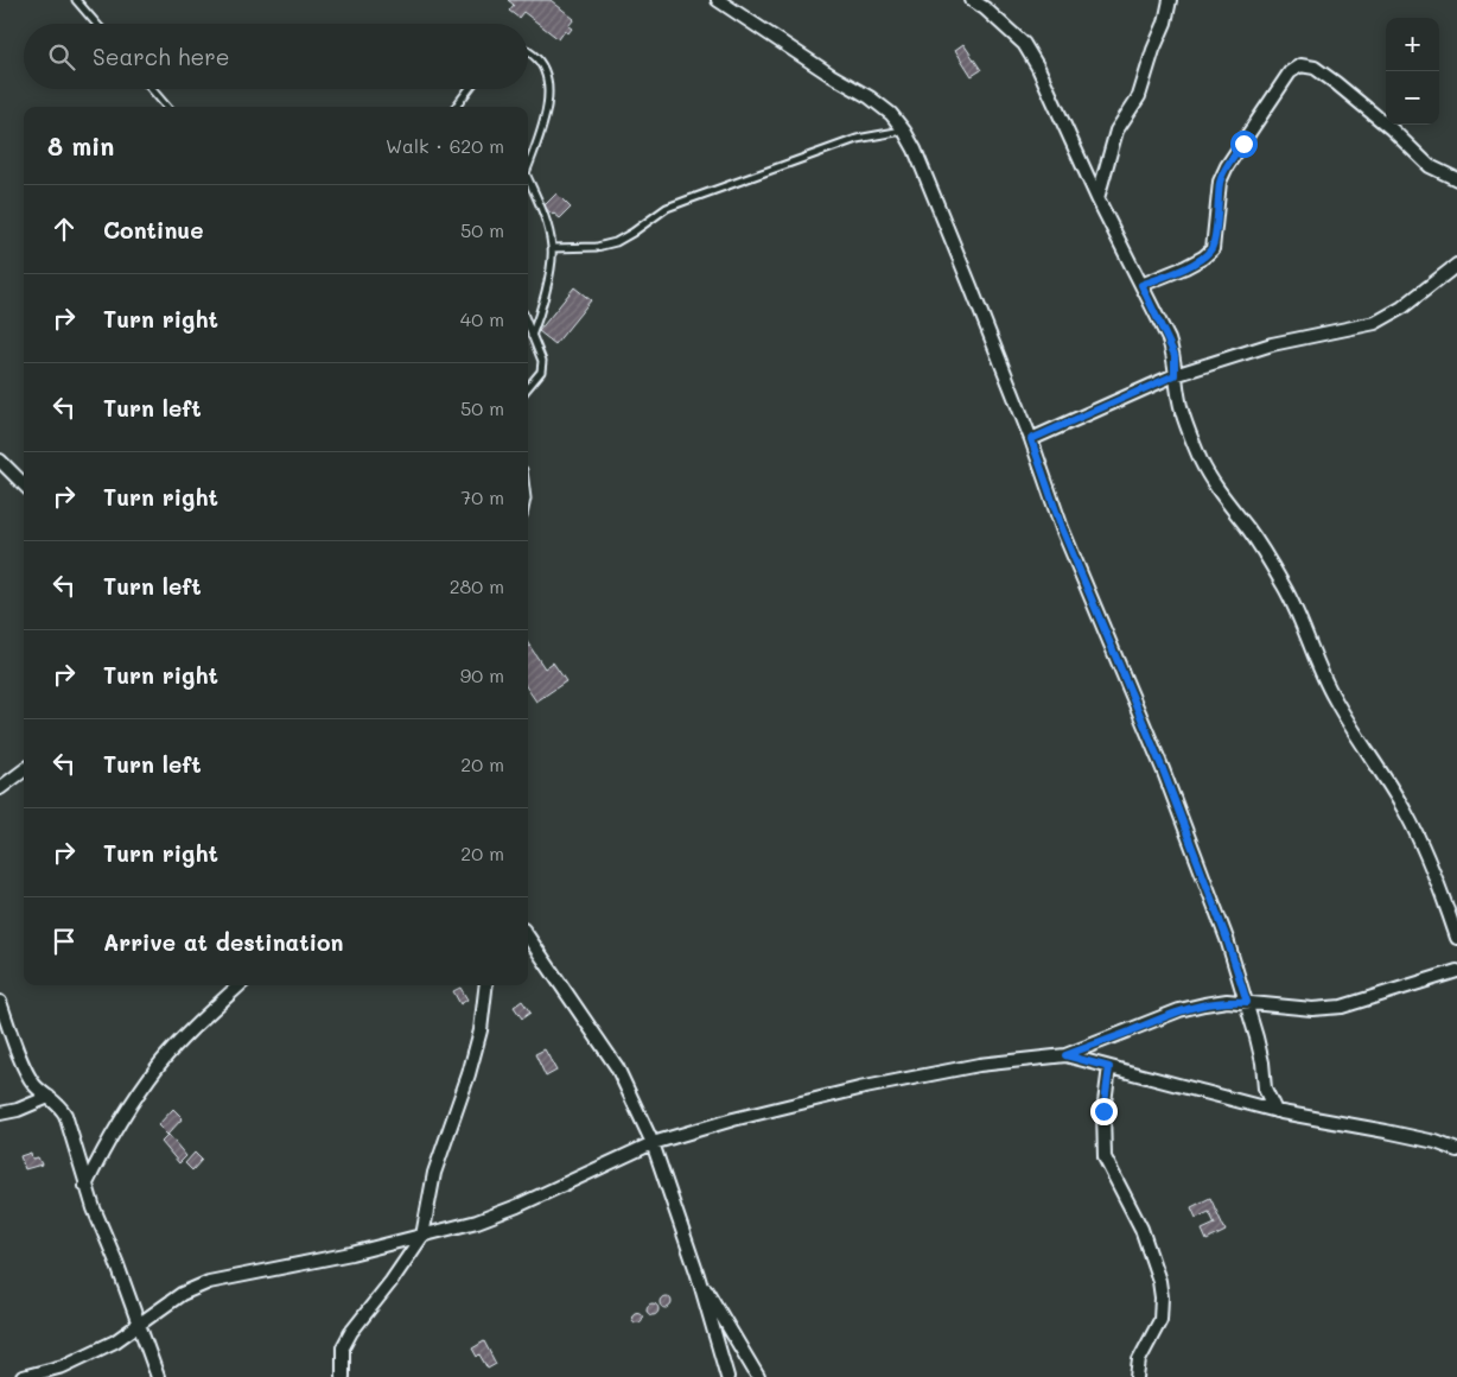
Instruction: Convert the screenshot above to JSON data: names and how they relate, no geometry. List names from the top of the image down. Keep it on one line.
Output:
{"page":{"map_buttons":["+","−"],"search":"Search here","heading":["8 min","Walk · 620 m"],"list":[["Continue","50 m"],["Turn right","40 m"],["Turn left","50 m"],["Turn right","70 m"],["Turn left","280 m"],["Turn right","90 m"],["Turn left","20 m"],["Turn right","20 m"],"Arrive at destination"]}}
